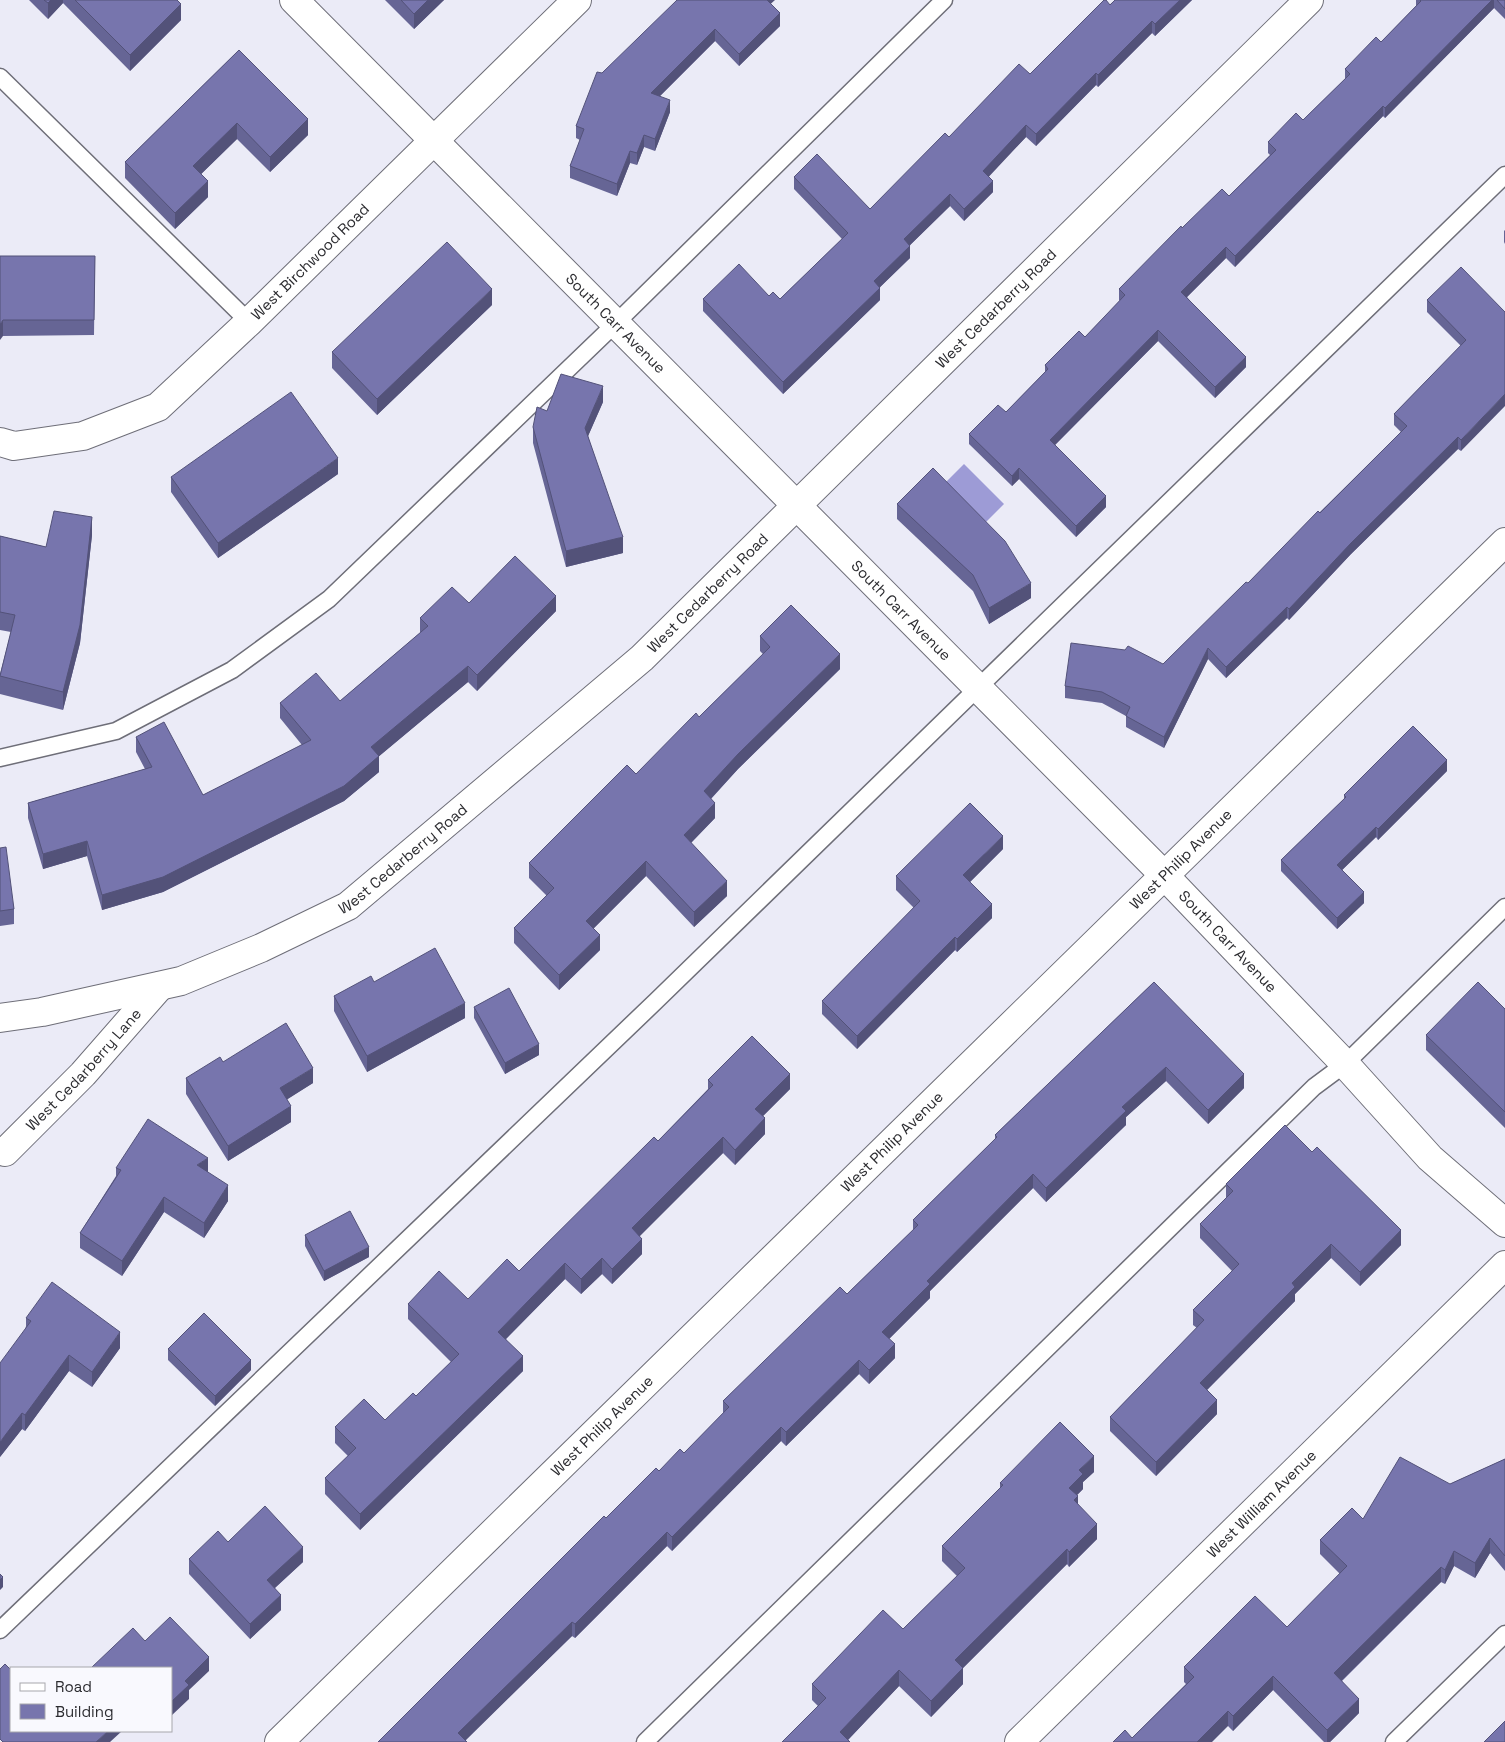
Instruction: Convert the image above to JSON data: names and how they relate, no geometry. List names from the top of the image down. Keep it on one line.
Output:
{"streets":{"street":["West Birchwood Road","West Cedarberry Road","South Carr Avenue","West Philip Avenue","West Cedarberry Lane","West William Avenue"]},"crossings":[["West Birchwood Road","South Carr Avenue"],["West Cedarberry Road","South Carr Avenue"],["West Cedarberry Road","West Cedarberry Lane"],["South Carr Avenue","West Philip Avenue"]],"legend":["Road","Building"]}
